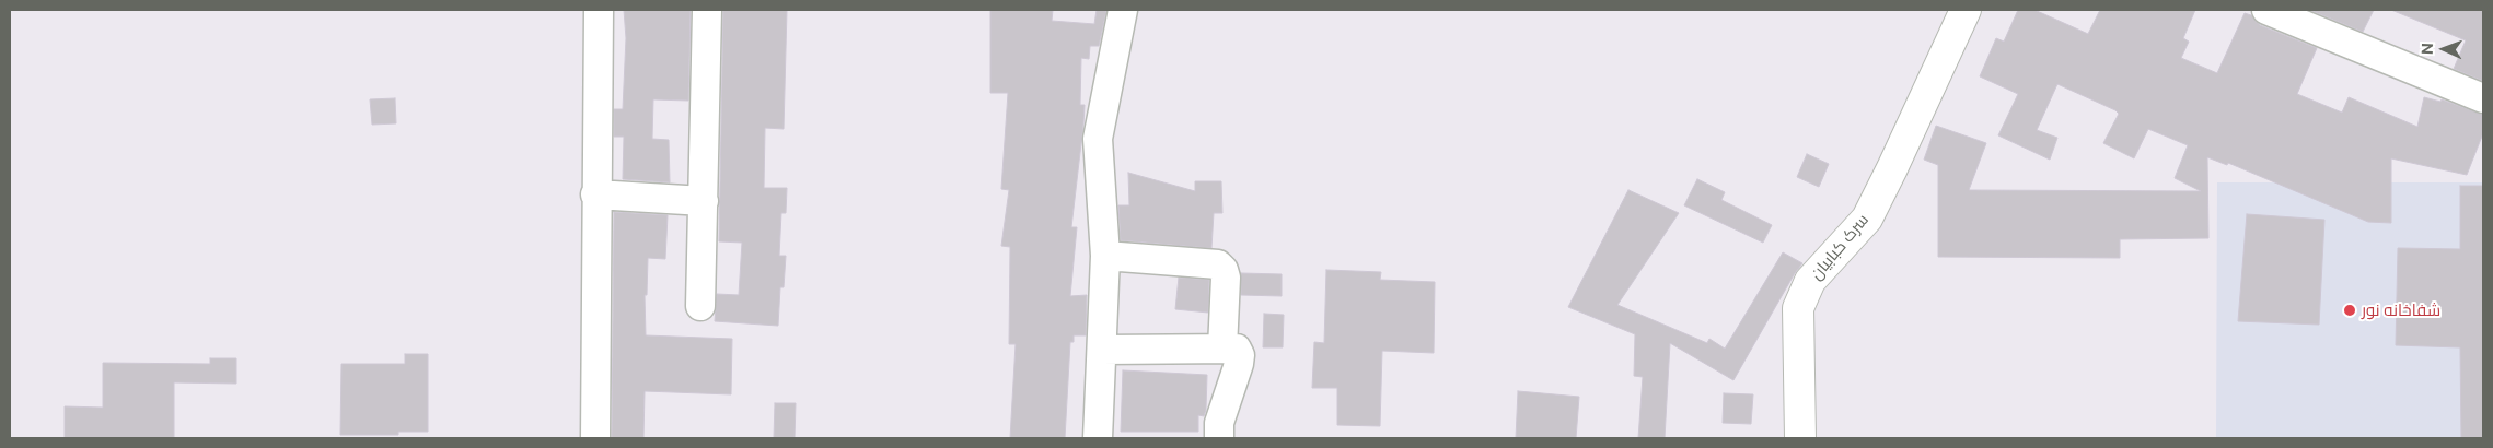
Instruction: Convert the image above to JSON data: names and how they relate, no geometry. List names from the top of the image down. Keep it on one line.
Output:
{"streets":{"street":["سرک کبابیان"]},"places":["شفاخانه نور"],"north":"left"}
